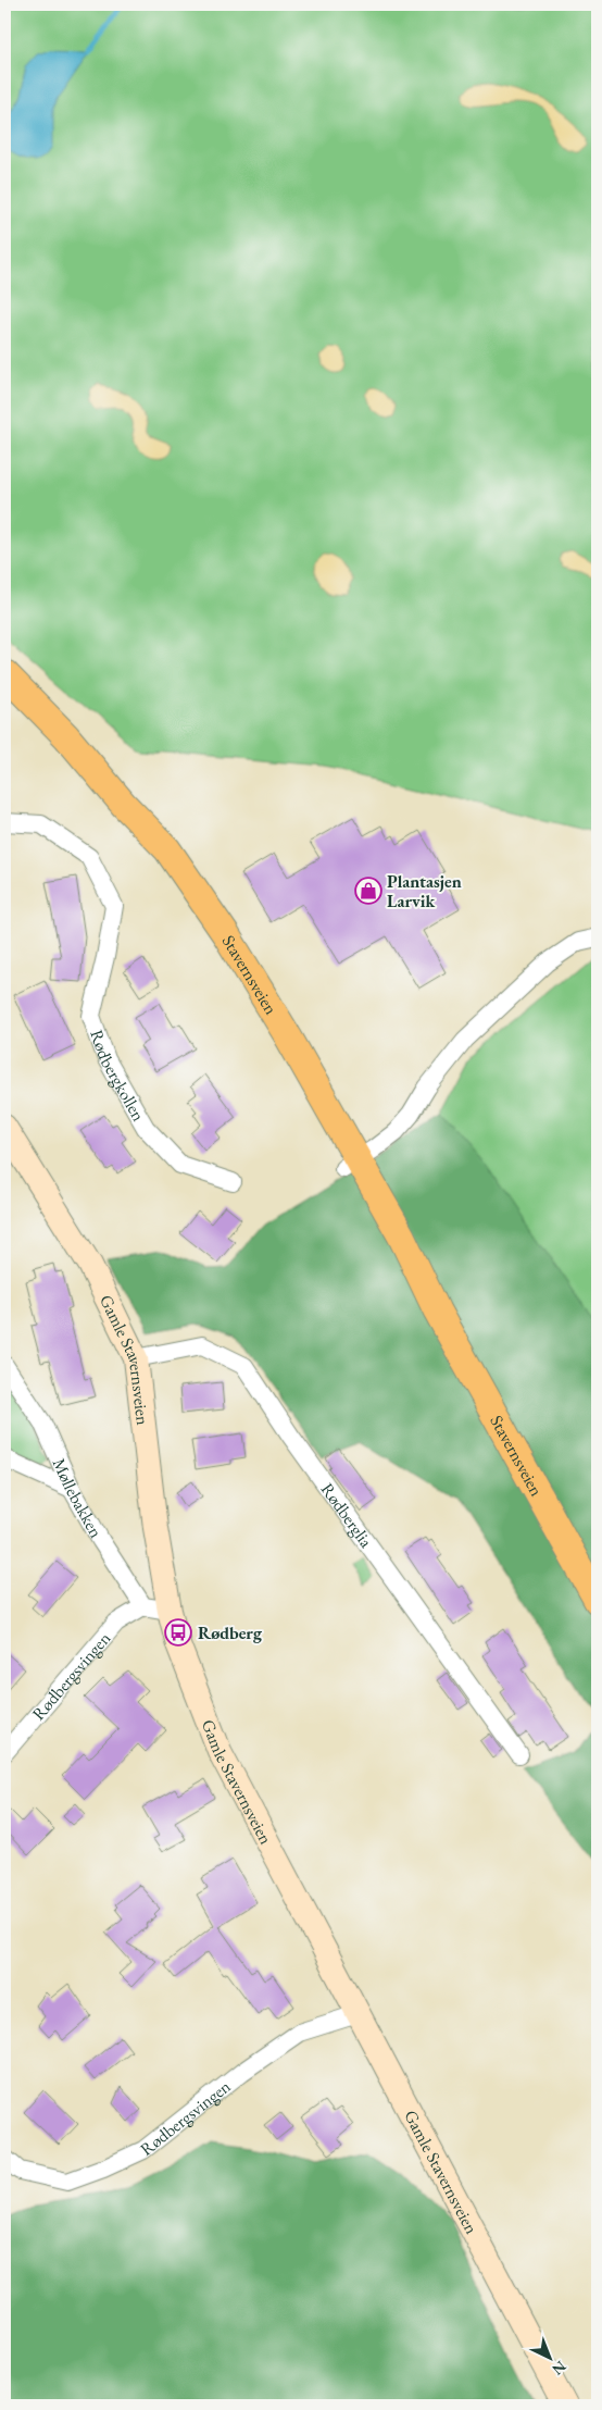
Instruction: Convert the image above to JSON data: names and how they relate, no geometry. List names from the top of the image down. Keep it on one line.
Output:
{"streets":{"main road":["Stavernsveien"],"street":["Rødbergkollen","Gamle Stavernsveien","Møllebakken","Rødberglia","Rødbergsvingen"]},"crossings":[["Gamle Stavernsveien","Rødberglia"],["Gamle Stavernsveien","Rødbergsvingen"],["Møllebakken","Rødbergsvingen"]],"places":{"shop":["Plantasjen Larvik"],"bus stop":["Rødberg"]},"north":"bottom right"}
